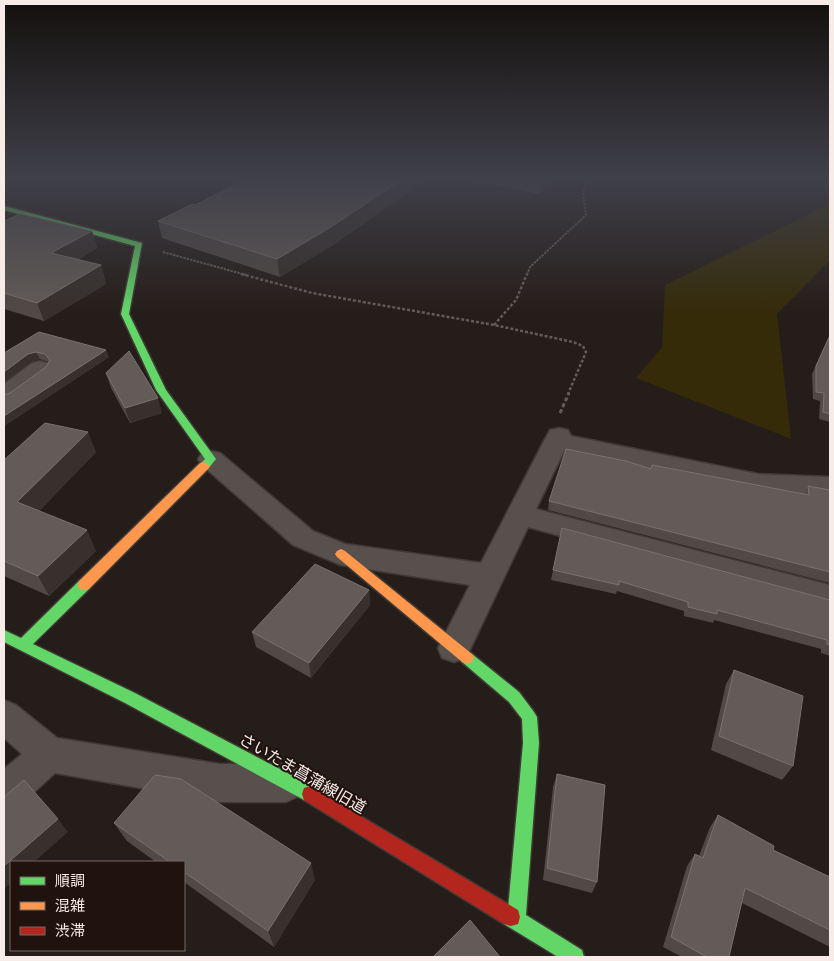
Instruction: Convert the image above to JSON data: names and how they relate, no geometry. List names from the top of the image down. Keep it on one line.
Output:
{"streets":{"street":["さいたま菖蒲線旧道"]},"legend":["順調","混雑","渋滞"]}
